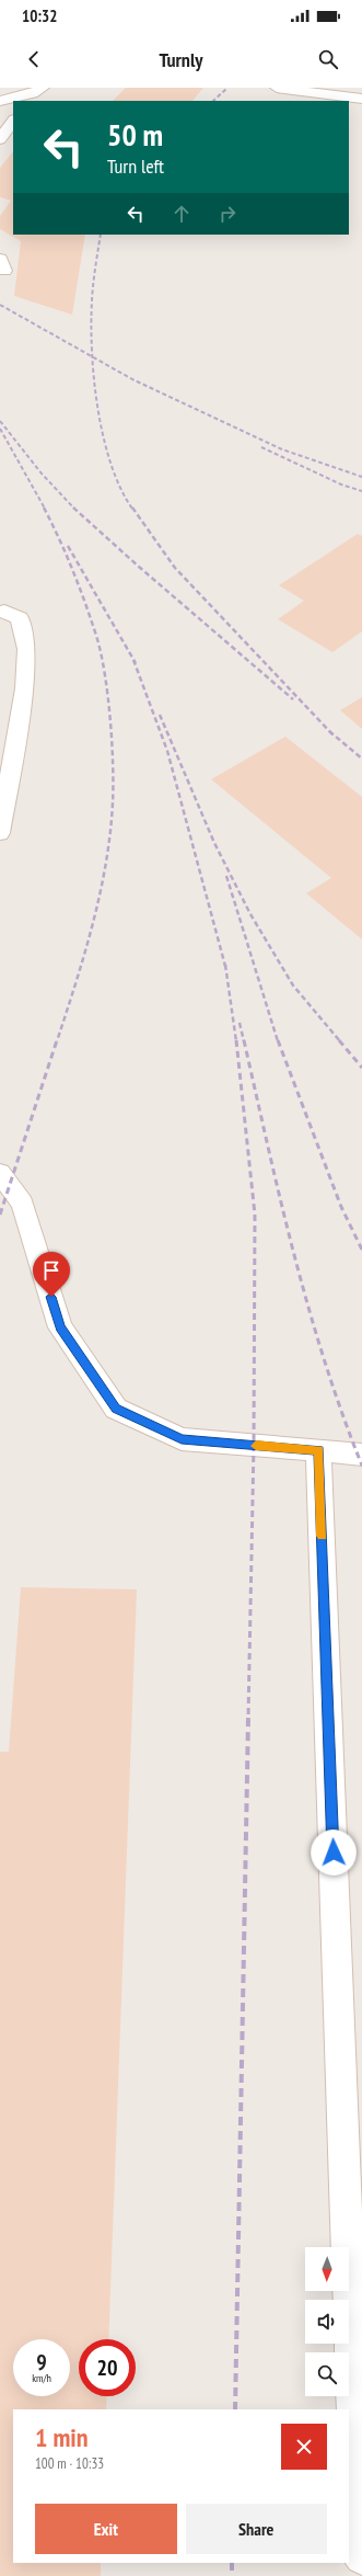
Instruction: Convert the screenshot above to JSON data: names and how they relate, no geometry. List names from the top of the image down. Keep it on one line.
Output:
{"north":"bottom","page":{"status":"10:32","header":"Turnly","turn":["50 m","Turn left"],"speed":"9 km/h","limit":"20","heading":["1 min","100 m · 10:33"],"buttons":["Exit","Share"]}}
